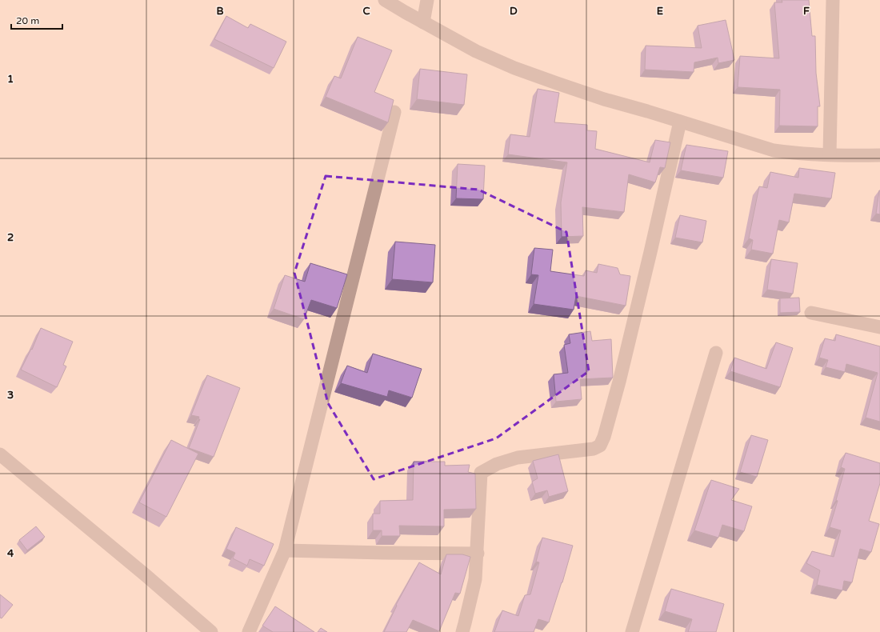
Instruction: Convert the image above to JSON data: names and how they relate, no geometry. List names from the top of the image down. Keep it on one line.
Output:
{"scale_bar":"20 m","grid":{"columns":["B","C","D","E","F"],"rows":["1","2","3","4"]}}
